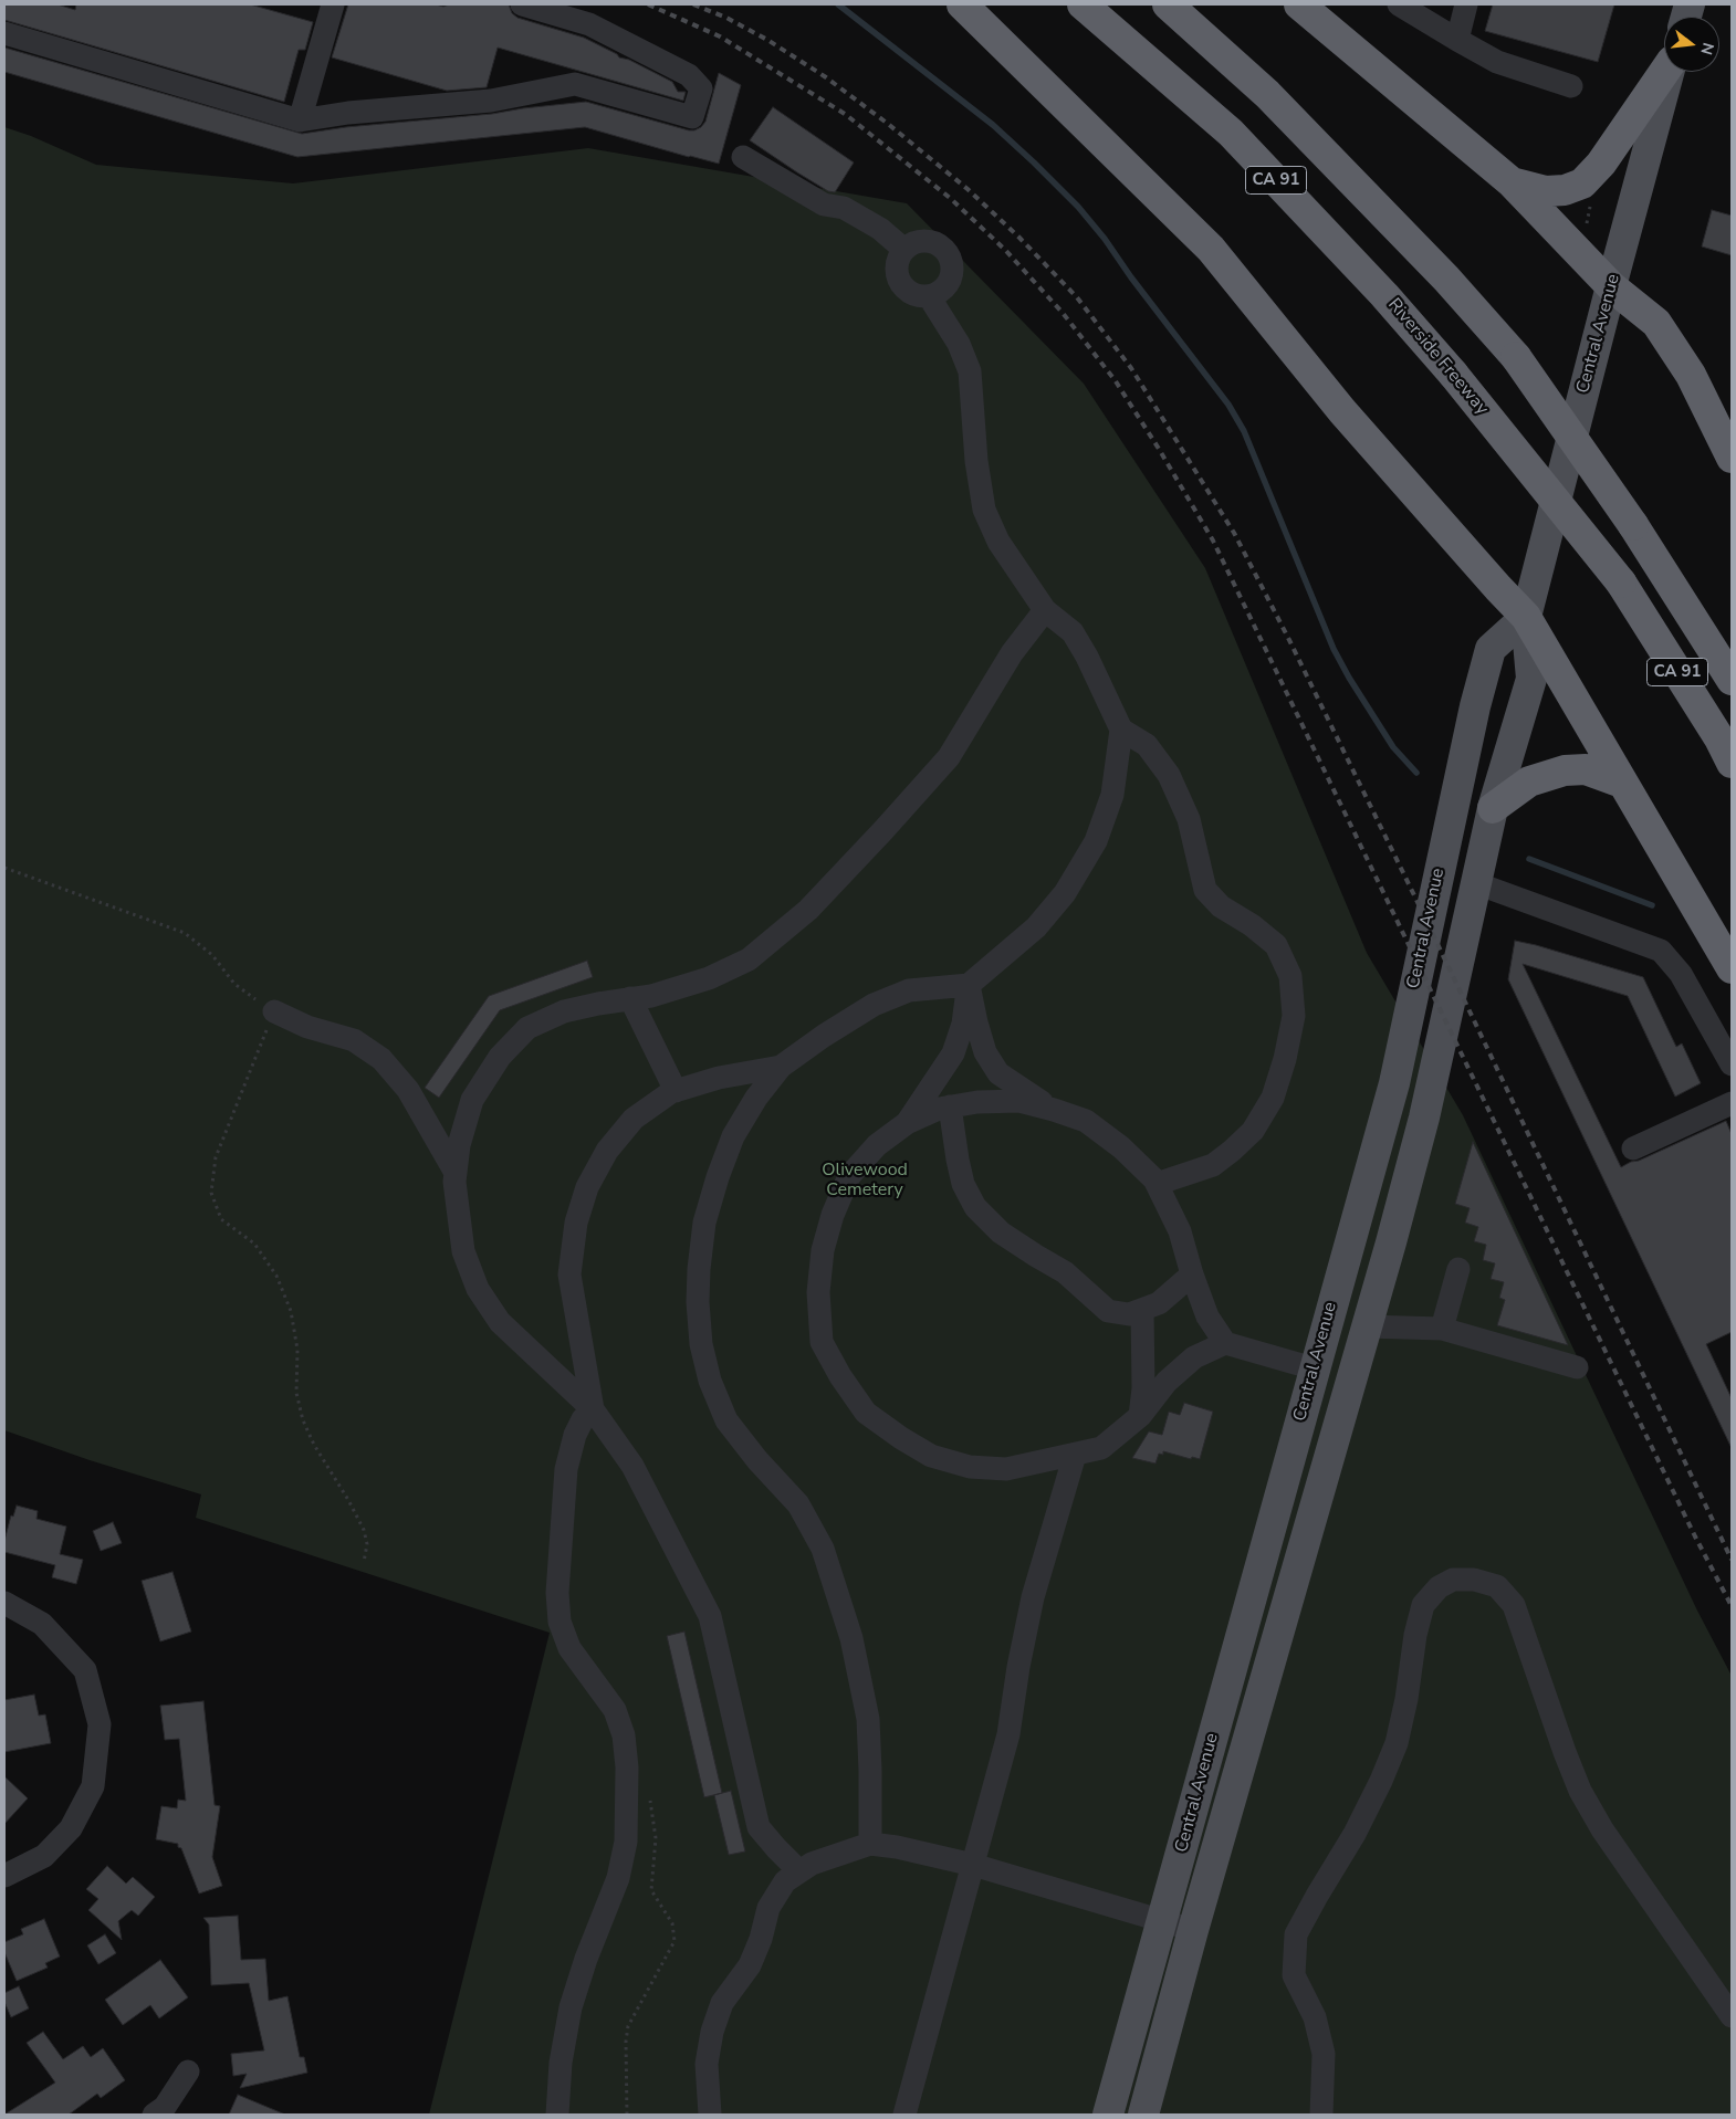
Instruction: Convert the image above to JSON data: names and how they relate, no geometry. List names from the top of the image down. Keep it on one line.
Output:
{"streets":{"highway":["CA 91","Riverside Freeway"],"main road":["Central Avenue"]},"parks":["Olivewood Cemetery"],"north":"right"}
